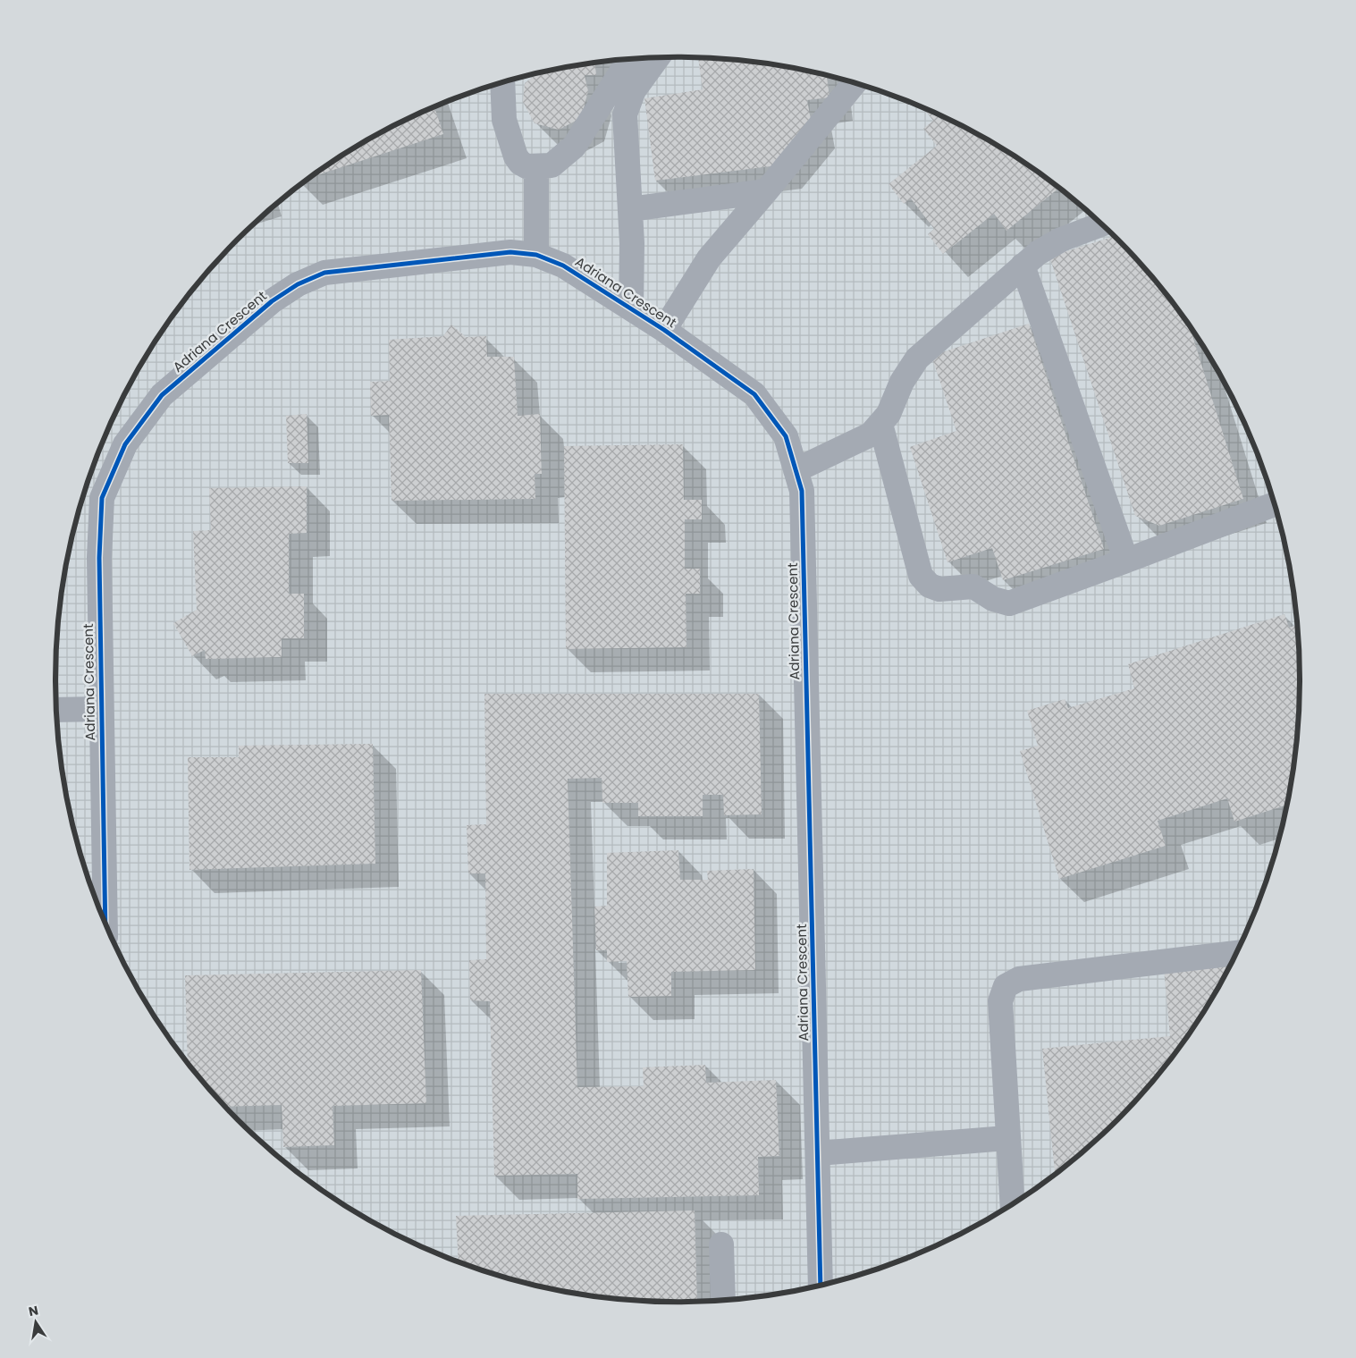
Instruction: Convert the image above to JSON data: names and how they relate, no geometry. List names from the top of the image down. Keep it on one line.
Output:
{"streets":{"street":["Adriana Crescent"]},"north":"top"}
